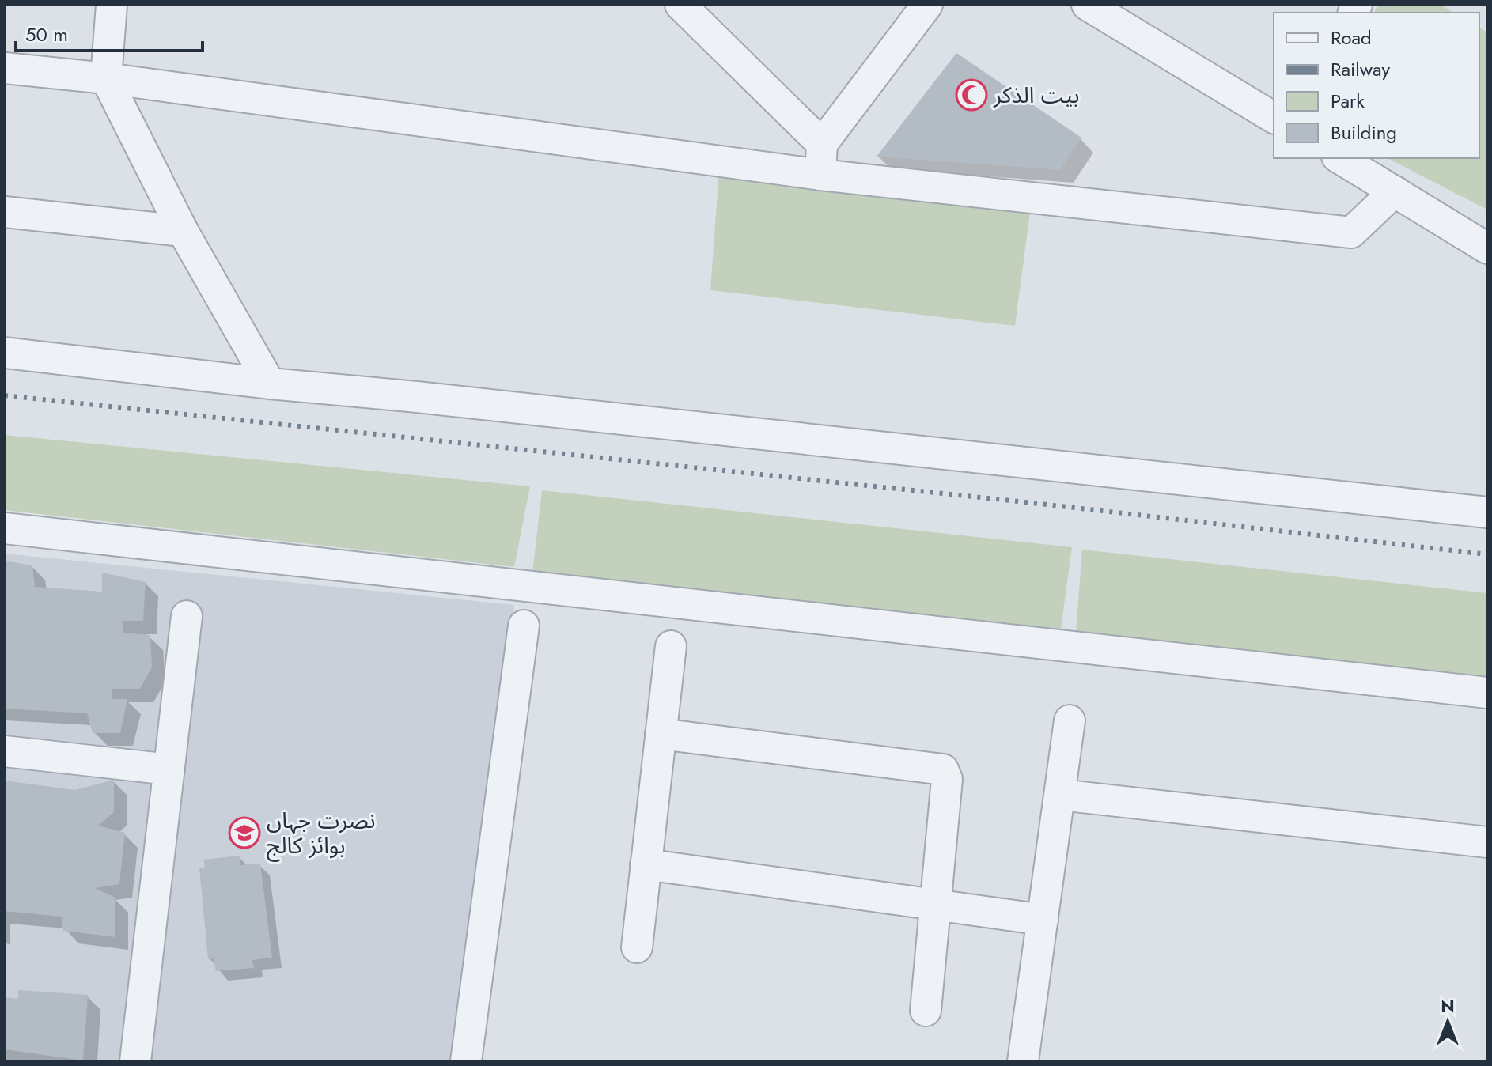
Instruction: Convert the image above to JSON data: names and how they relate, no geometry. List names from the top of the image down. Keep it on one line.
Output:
{"places":{"mosque":["بیت الذکر"],"school or university":["نصرت جہاں بوائز کالج"]},"legend":["Road","Railway","Park","Building"],"scale_bar":"50 m","north":"top"}
